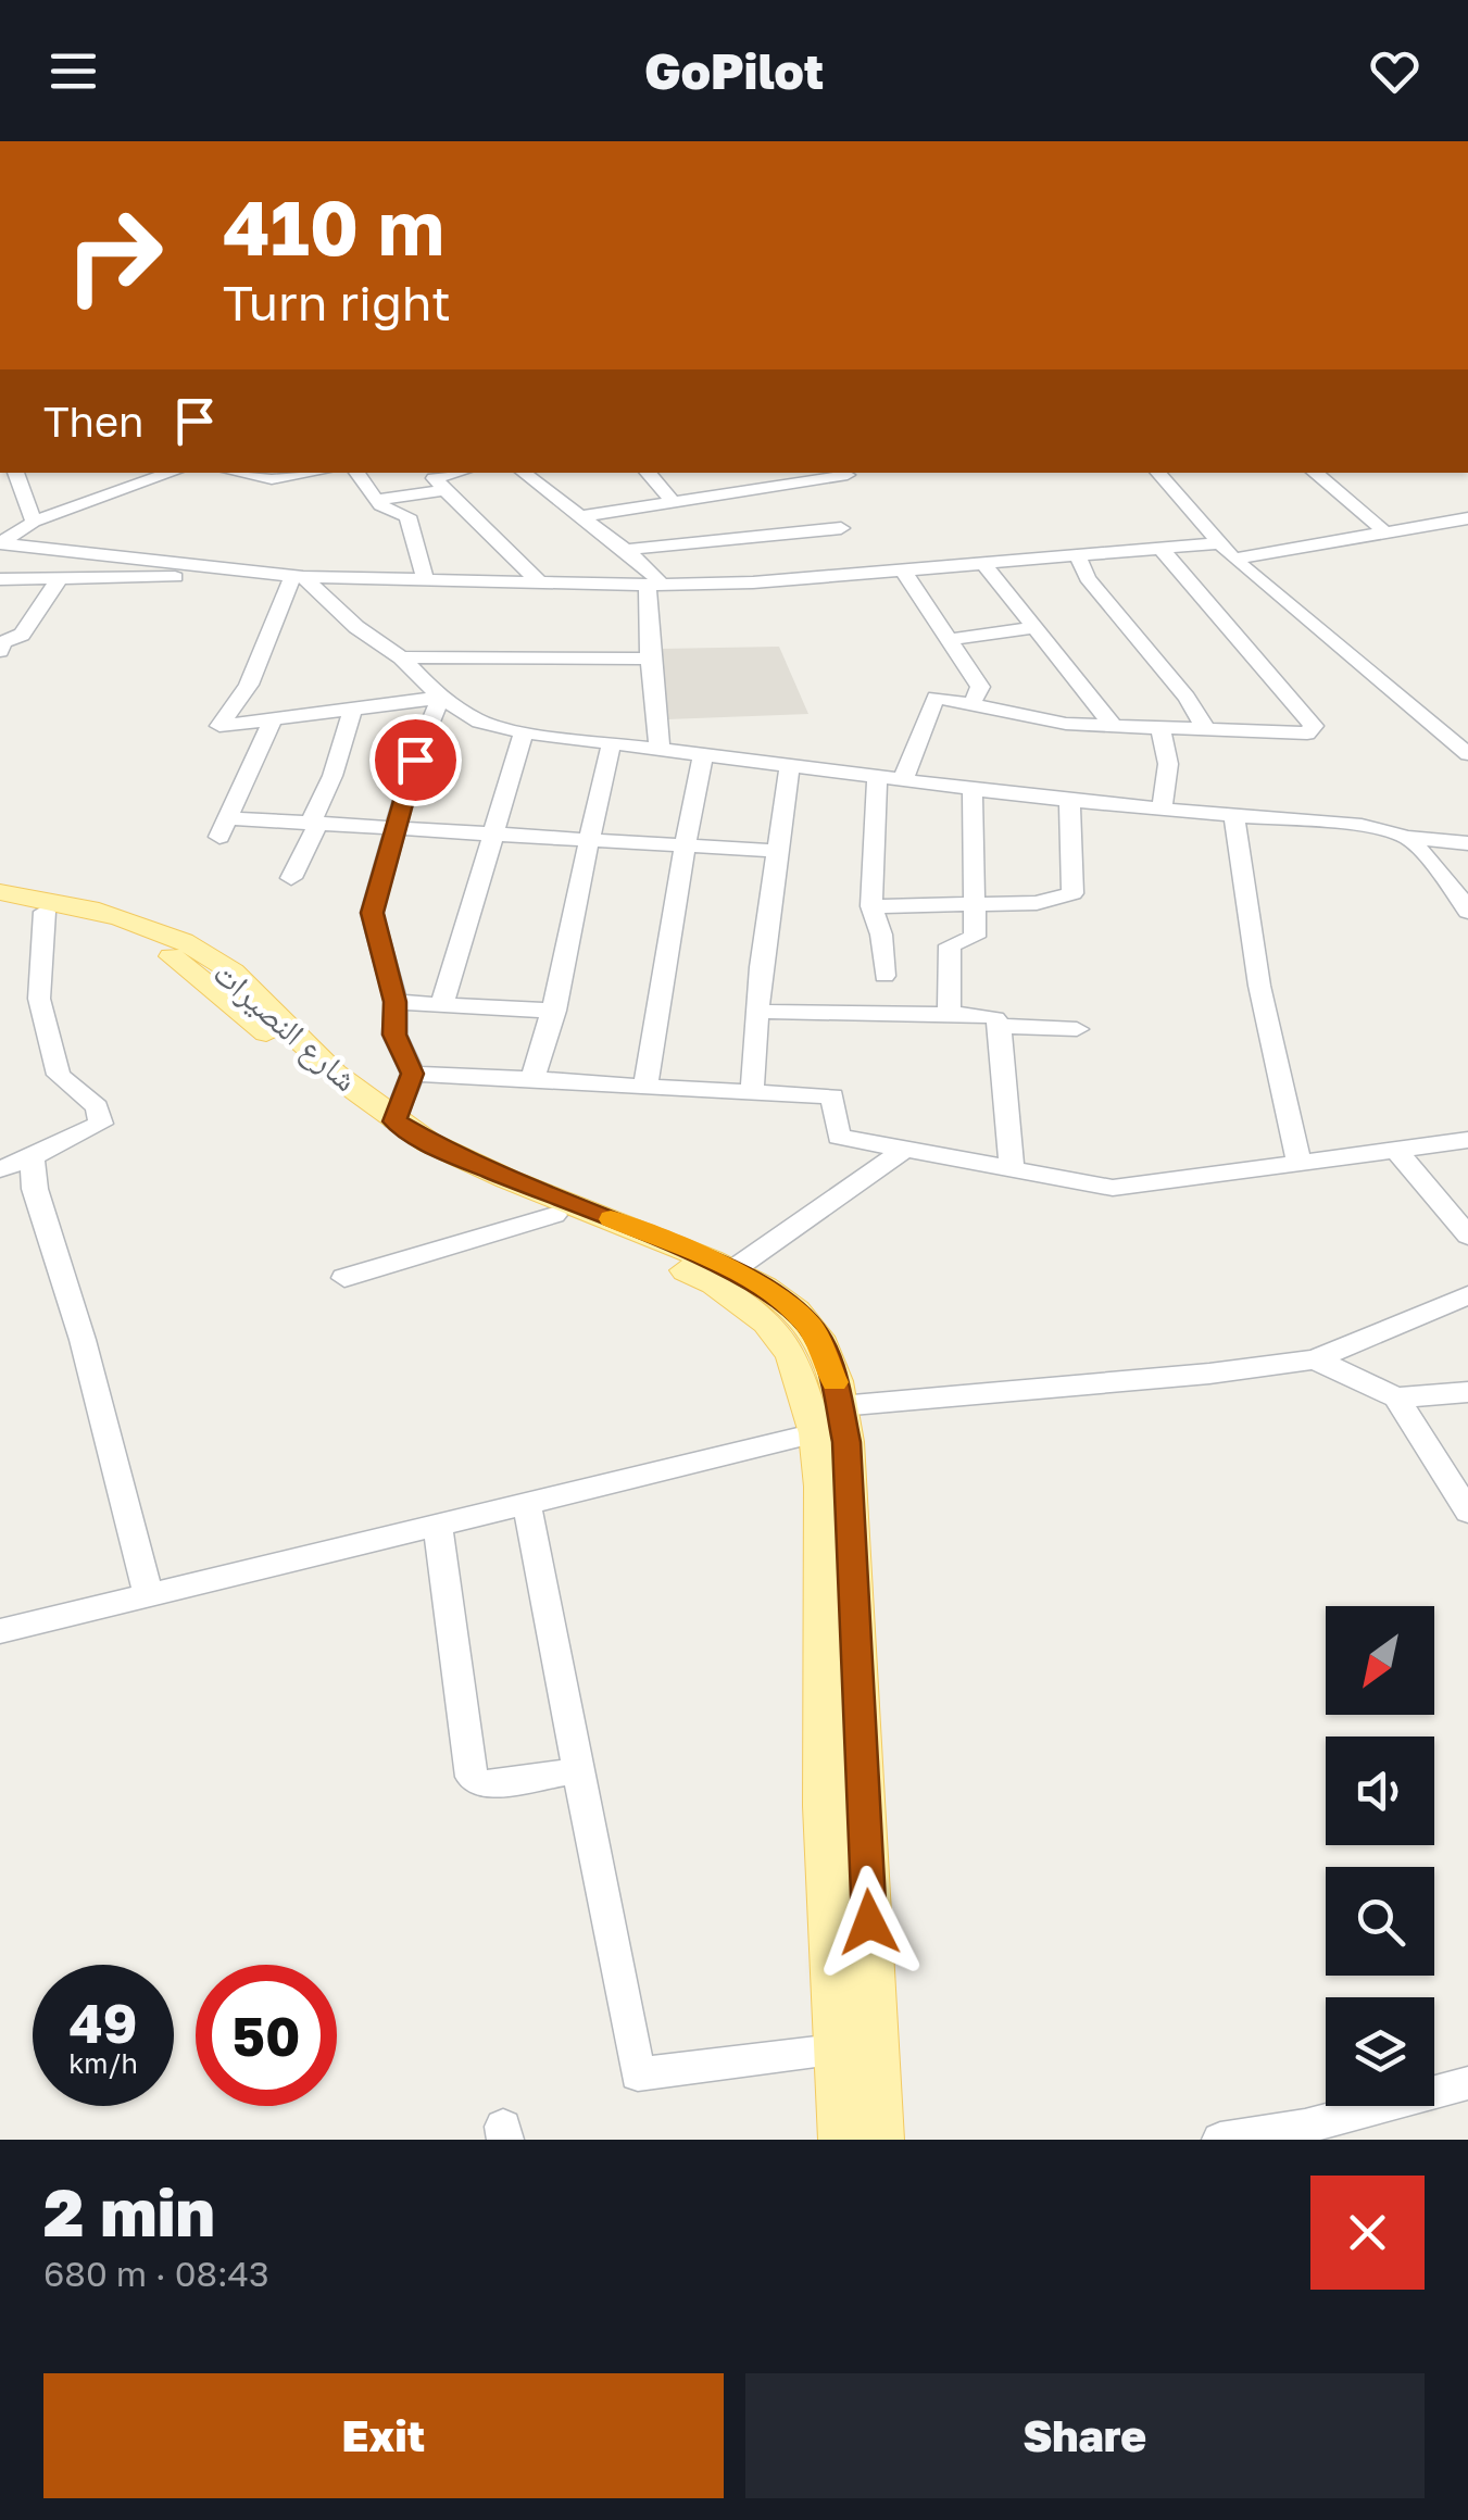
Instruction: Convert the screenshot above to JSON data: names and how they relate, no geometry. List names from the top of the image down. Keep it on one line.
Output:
{"streets":{"main road":["شارع النصيرات"]},"north":"bottom left","page":{"header":"GoPilot","turn":["410 m","Turn right"],"then":"Then","speed":"49 km/h","limit":"50","heading":["2 min","680 m · 08:43"],"buttons":["Exit","Share"]}}
